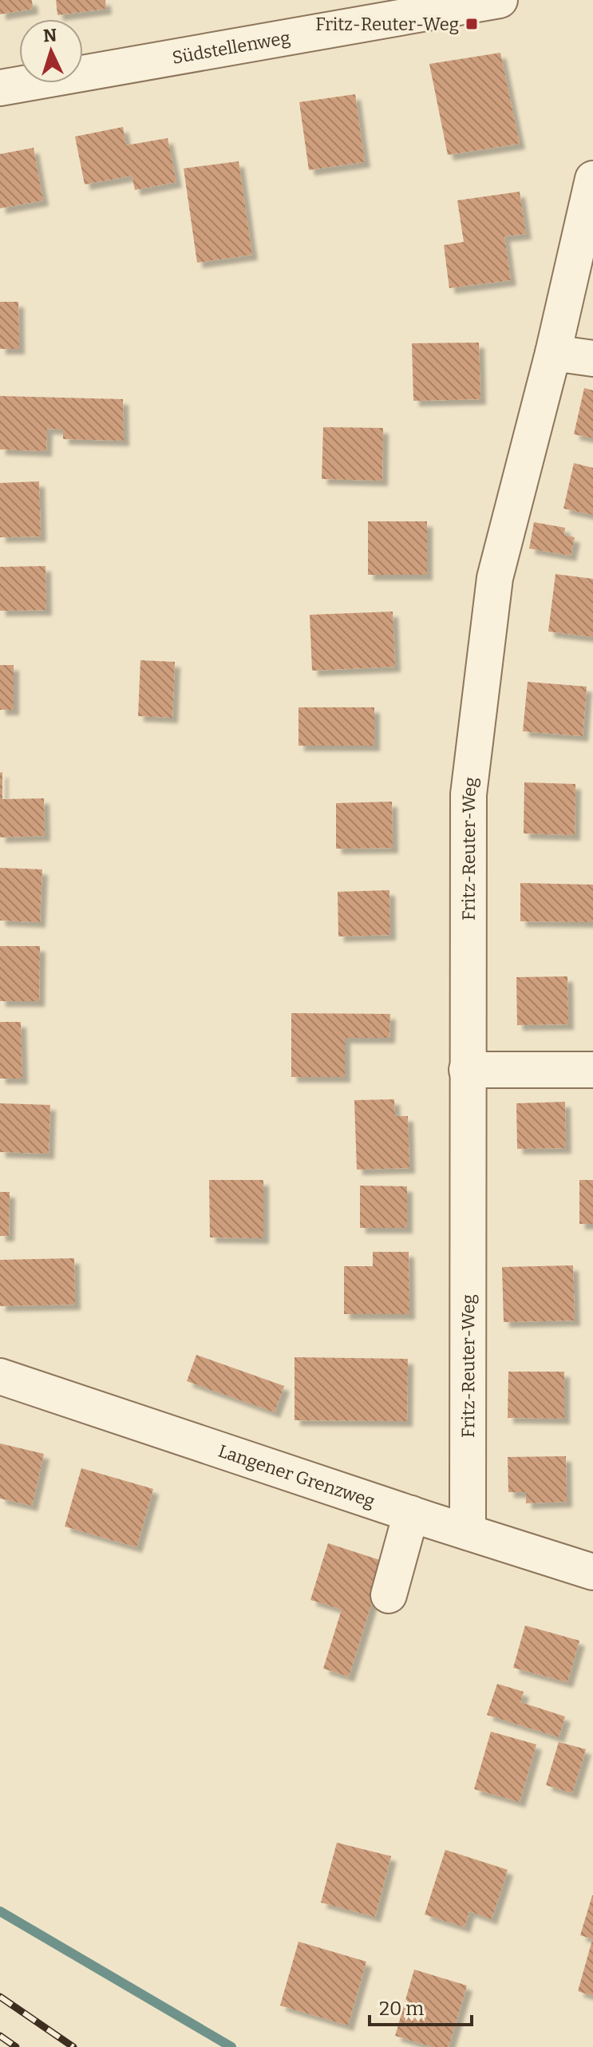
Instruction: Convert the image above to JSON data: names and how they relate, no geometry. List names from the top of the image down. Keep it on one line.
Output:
{"streets":{"street":["Südstellenweg","Fritz-Reuter-Weg","Langener Grenzweg"]},"crossings":[["Fritz-Reuter-Weg","Langener Grenzweg"]],"places":{"transit":["Fritz-Reuter-Weg"]},"scale_bar":"20 m","north":"top"}
